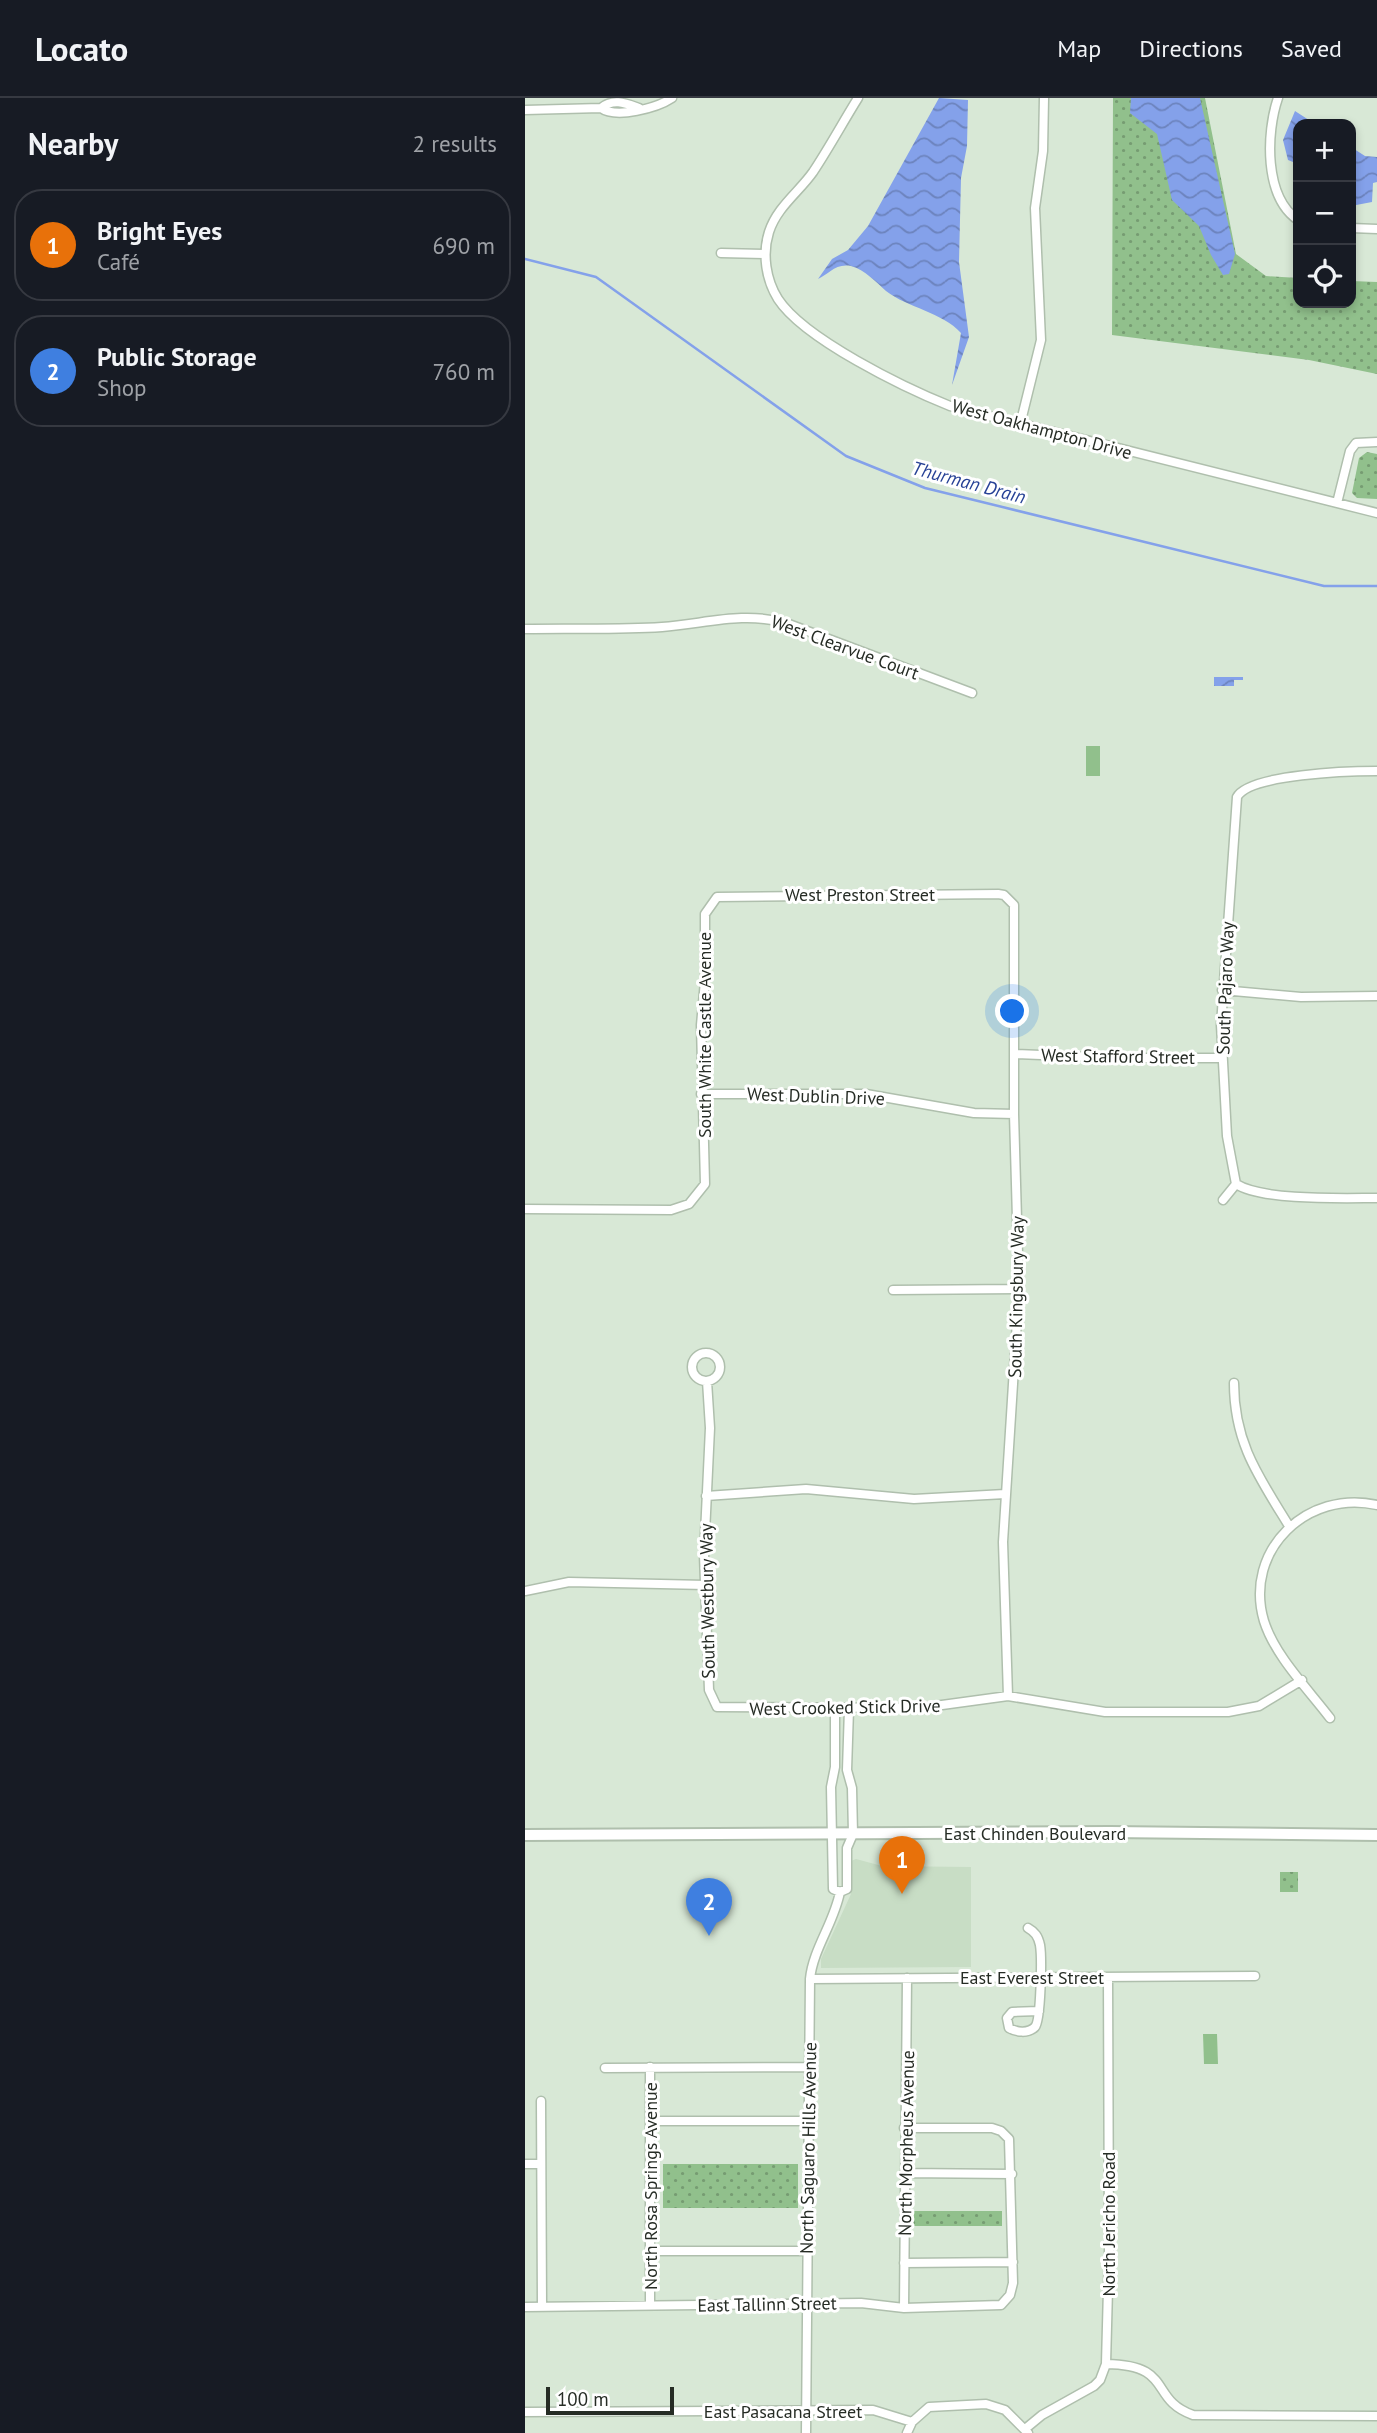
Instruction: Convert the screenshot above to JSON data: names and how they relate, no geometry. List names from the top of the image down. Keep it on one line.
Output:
{"streets":{"main road":["East Chinden Boulevard"],"street":["West Oakhampton Drive","West Clearvue Court","West Preston Street","South Pajaro Way","South White Castle Avenue","West Stafford Street","West Dublin Drive","South Kingsbury Way","South Westbury Way","West Crooked Stick Drive","East Everest Street","North Morpheus Avenue","North Saguaro Hills Avenue","North Rosa Springs Avenue","North Jericho Road","East Tallinn Street","East Pasacana Street"]},"crossings":[["West Preston Street","South White Castle Avenue"],["West Preston Street","South Kingsbury Way"],["South Pajaro Way","West Stafford Street"],["South White Castle Avenue","West Dublin Drive"],["West Stafford Street","South Kingsbury Way"],["West Dublin Drive","South Kingsbury Way"],["South Kingsbury Way","West Crooked Stick Drive"],["South Westbury Way","West Crooked Stick Drive"],["East Chinden Boulevard","North Saguaro Hills Avenue"],["East Everest Street","North Morpheus Avenue"],["East Everest Street","North Saguaro Hills Avenue"],["East Everest Street","North Jericho Road"],["North Morpheus Avenue","East Tallinn Street"],["North Saguaro Hills Avenue","East Tallinn Street"],["North Saguaro Hills Avenue","East Pasacana Street"],["North Rosa Springs Avenue","East Tallinn Street"]],"water":["Thurman Drain"],"scale_bar":"100 m","page":{"header":"Locato","nav":["Map","Directions","Saved"],"heading":["Nearby","2 results"],"map_buttons":["+","−"],"list":[{"mark":"1","name":"Bright Eyes","note":"Café","value":"690 m"},{"mark":"2","name":"Public Storage","note":"Shop","value":"760 m"}],"pins":["1","2"],"scale":"100 m"}}
